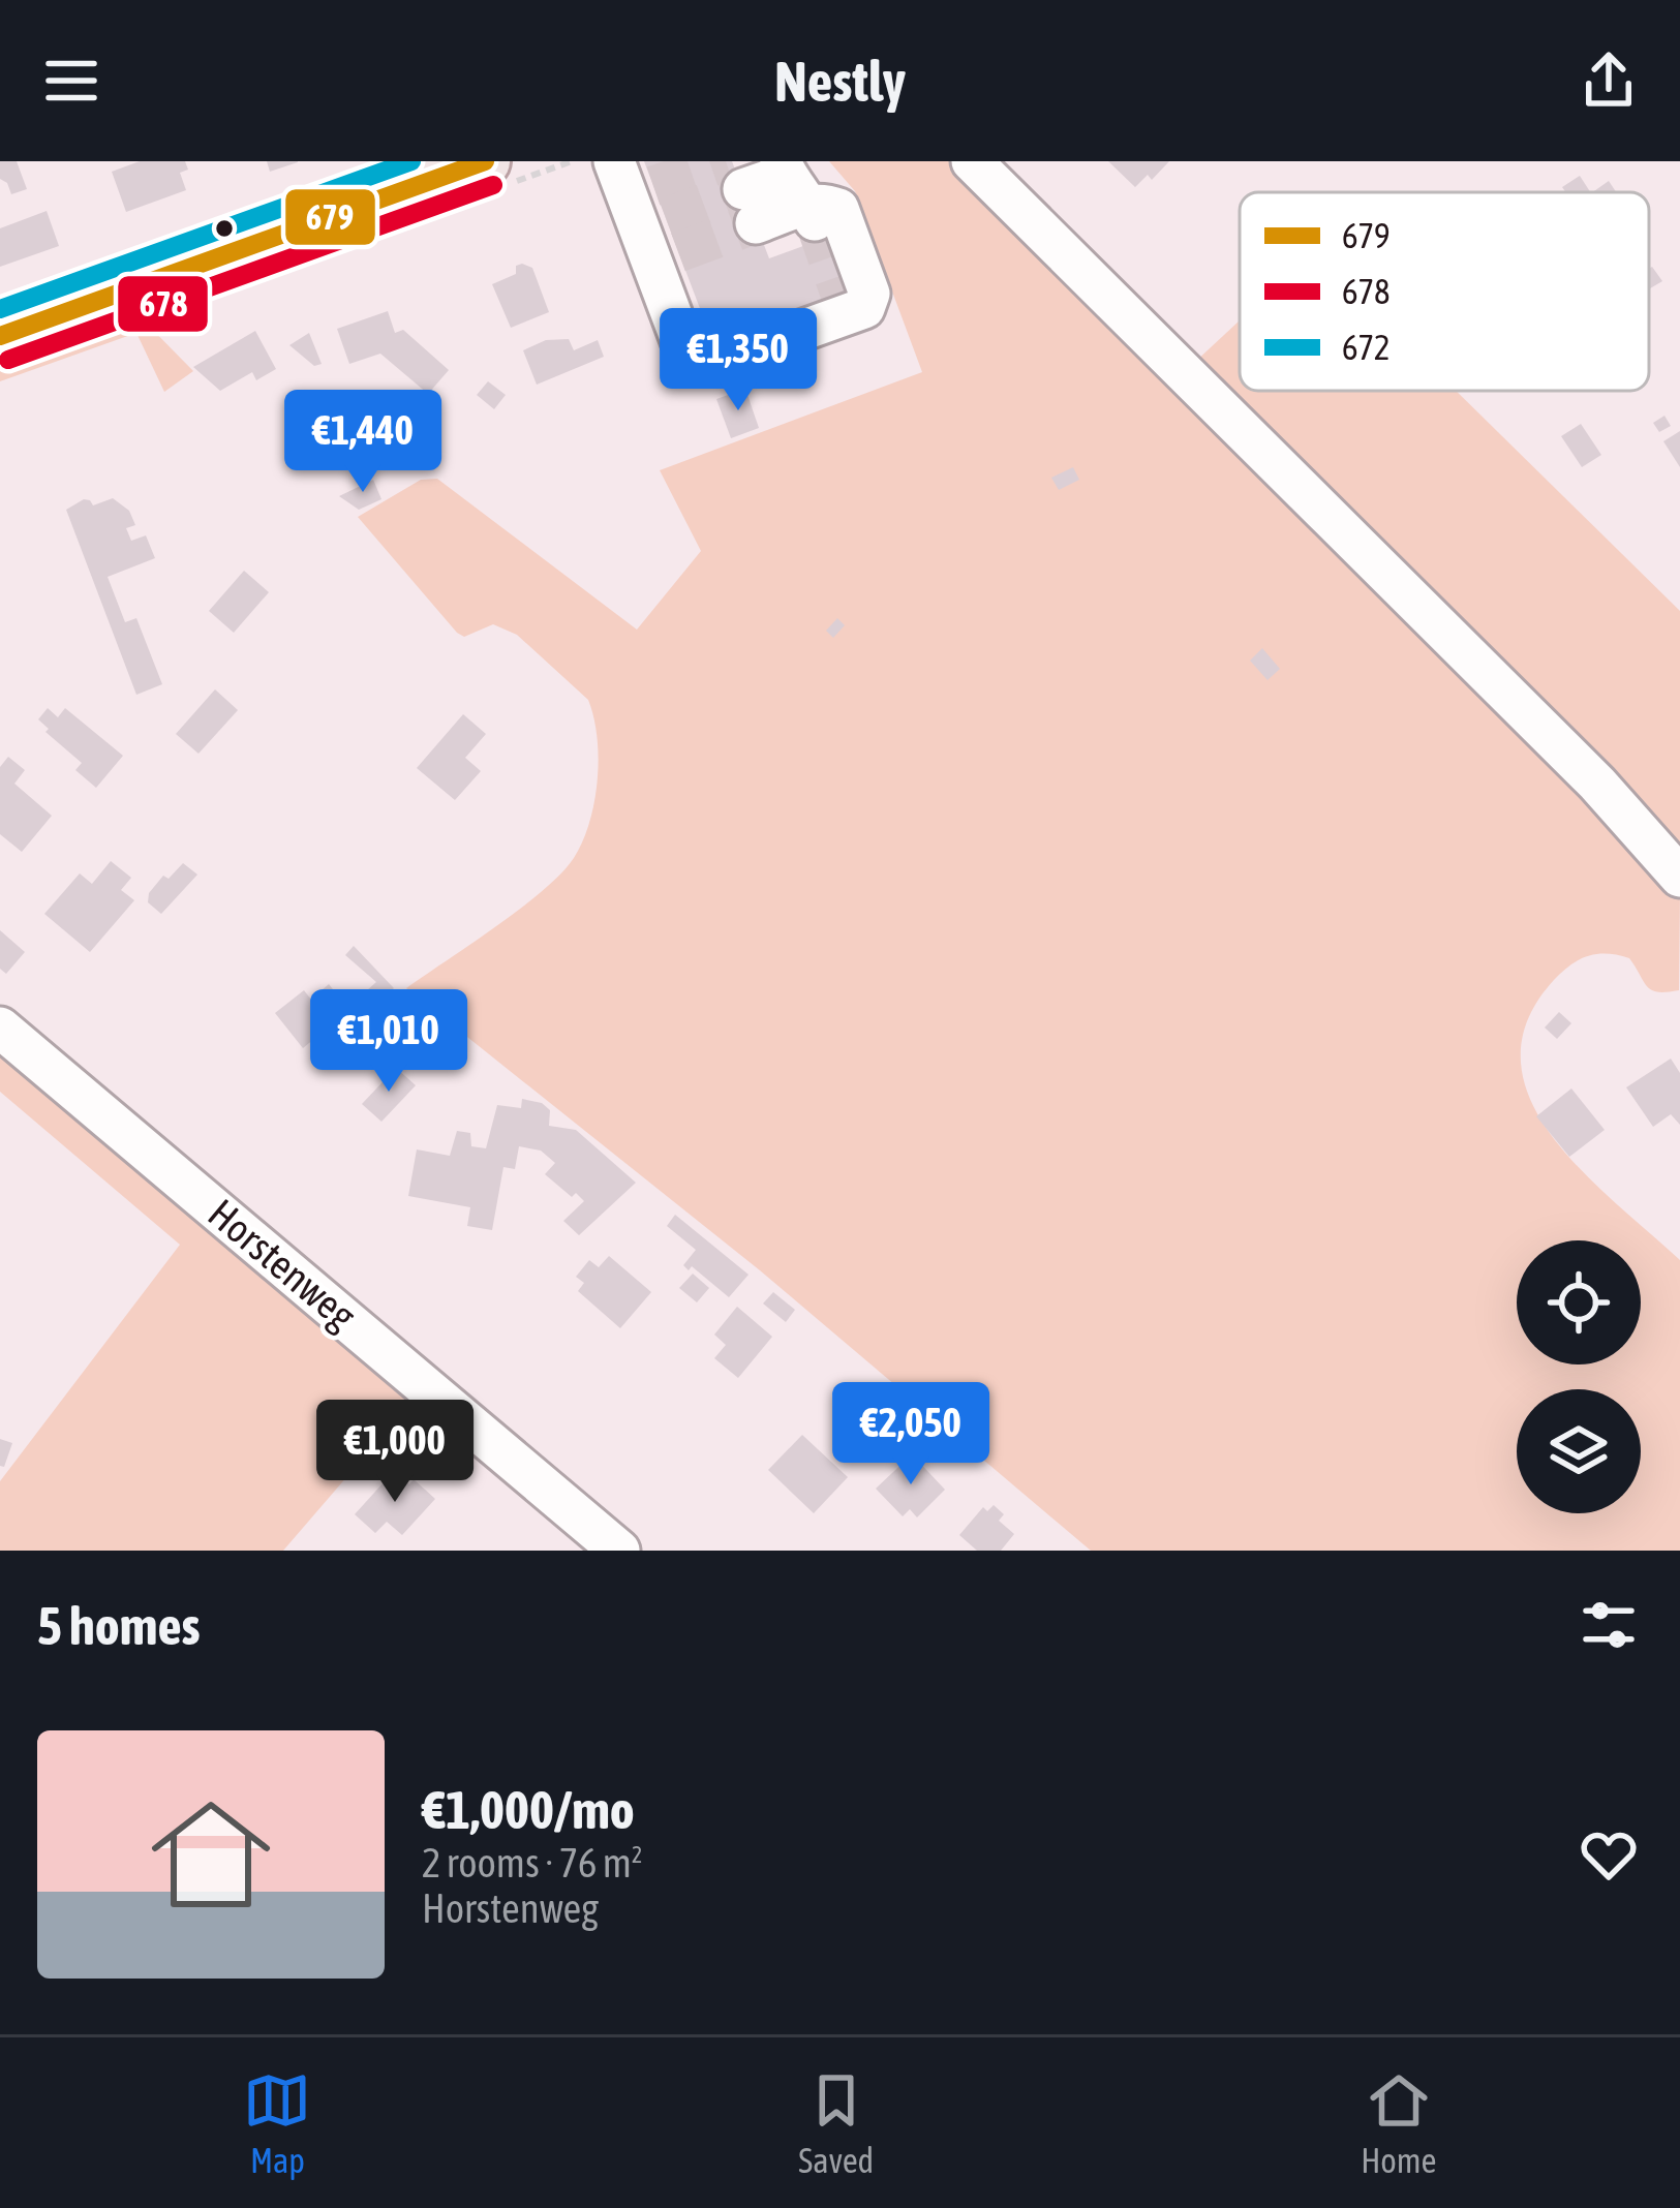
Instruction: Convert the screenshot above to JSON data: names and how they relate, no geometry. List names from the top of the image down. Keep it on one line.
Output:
{"streets":{"street":["Horstenweg"]},"lines":["transit line 679","transit line 672","transit line 678"],"legend":["679","678","672"],"page":{"header":"Nestly","price":["€1,350","€1,440","€1,010","€2,050","€1,000"],"heading":"5 homes","list":[{"name":"€1,000/mo","note":"2 rooms · 76 m² · Horstenweg"}],"tabs":["Map","Saved","Home"]}}
